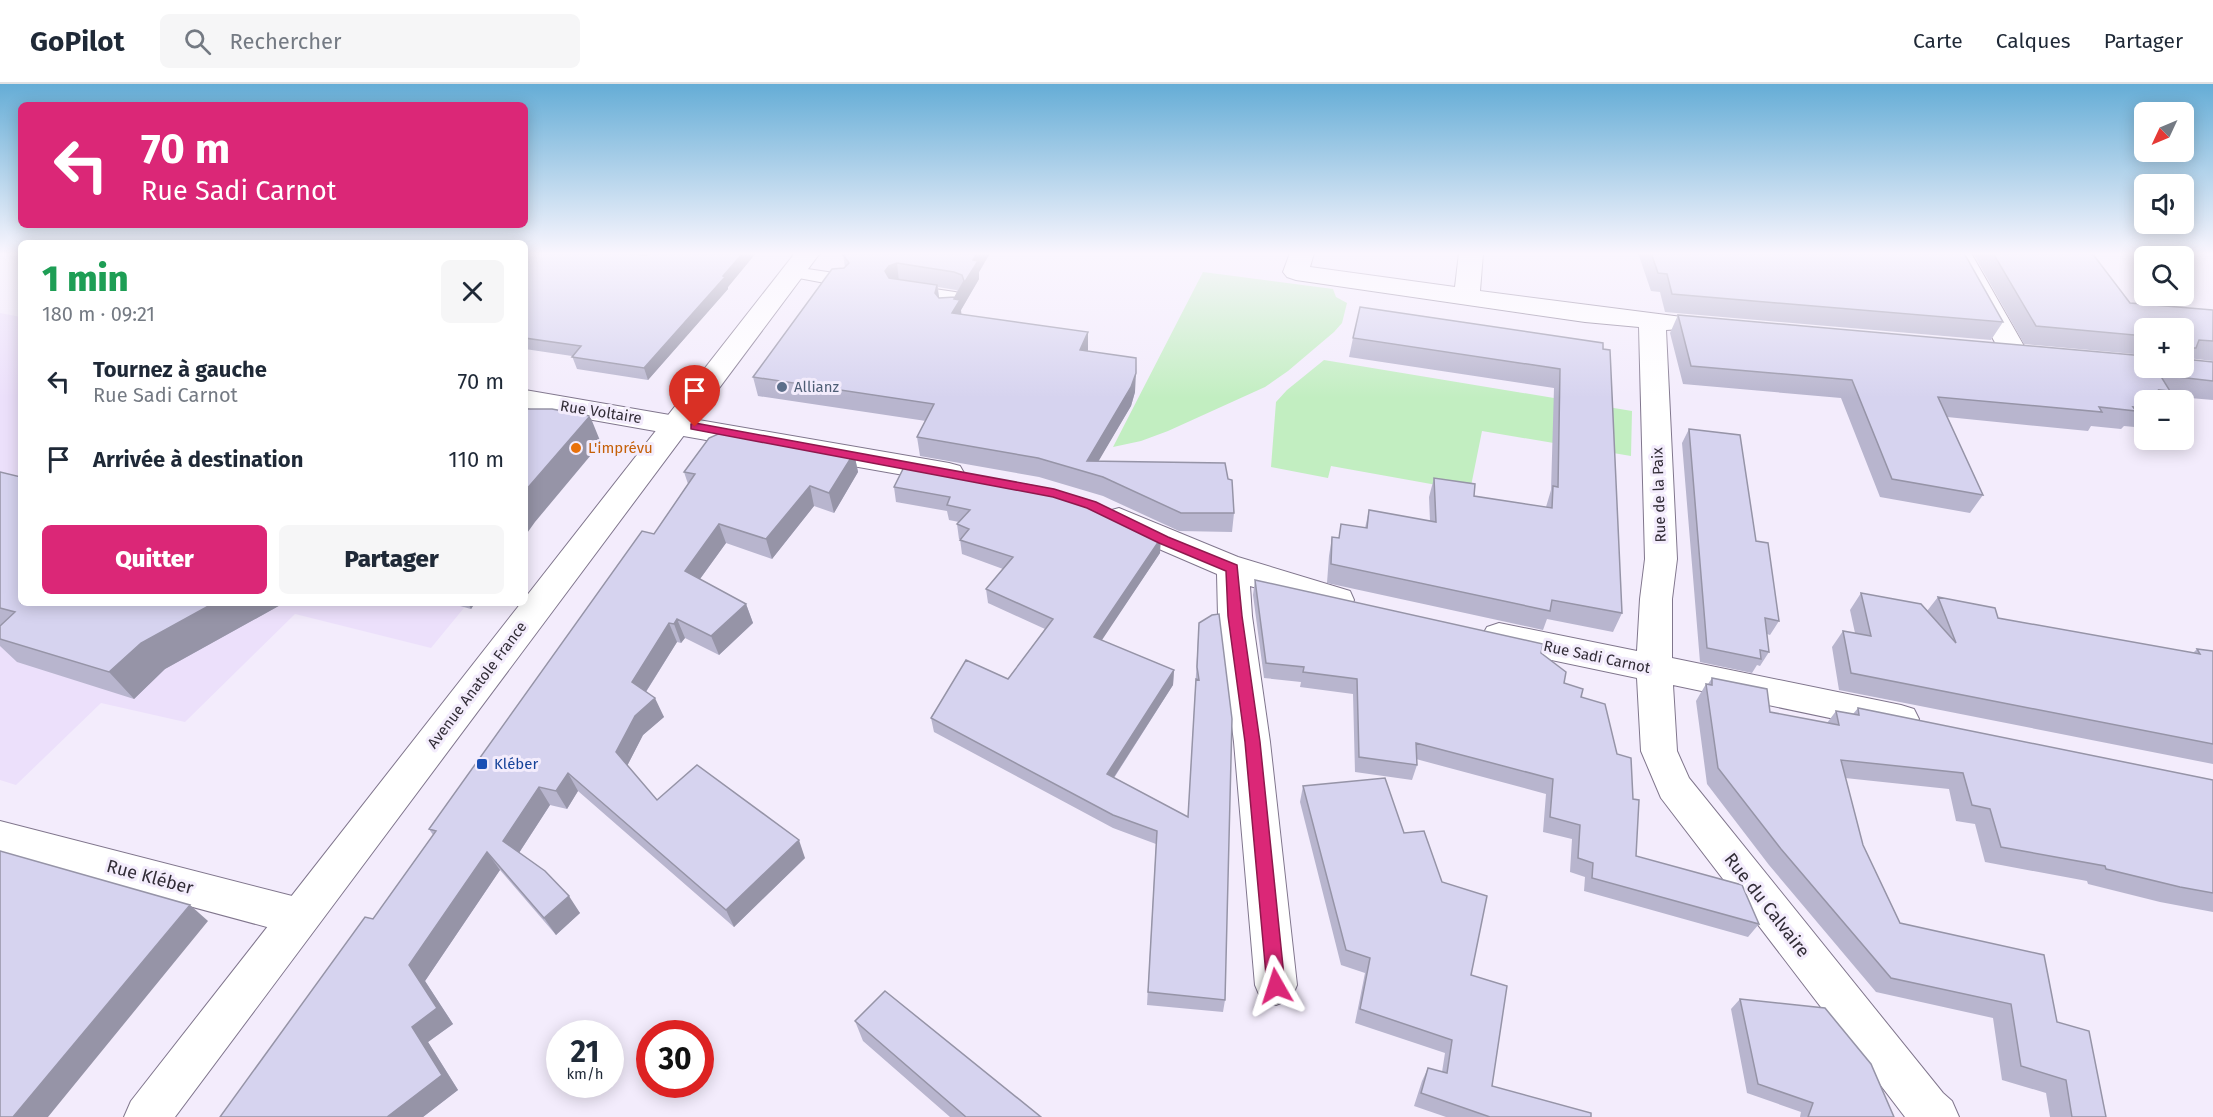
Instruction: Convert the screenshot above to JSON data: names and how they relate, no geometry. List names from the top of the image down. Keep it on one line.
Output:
{"streets":{"street":["Rue Voltaire","Rue de la Paix","Rue Sadi Carnot","Avenue Anatole France","Rue Kléber","Rue du Calvaire"]},"crossings":[["Rue Voltaire","Avenue Anatole France"],["Rue de la Paix","Rue Sadi Carnot"],["Rue de la Paix","Rue du Calvaire"],["Rue Sadi Carnot","Rue du Calvaire"],["Avenue Anatole France","Rue Kléber"]],"places":{"other":["Allianz","L'imprévu"],"transit":["Kléber"]},"north":"bottom left","page":{"header":"GoPilot","search":"Rechercher","nav":["Carte","Calques","Partager"],"map_buttons":["+","−"],"turn":["70 m","Rue Sadi Carnot"],"heading":["1 min","180 m · 09:21"],"list":[{"name":"Tournez à gauche","note":"Rue Sadi Carnot","value":"70 m"},{"name":"Arrivée à destination","value":"110 m"}],"buttons":["Quitter","Partager"],"speed":"21 km/h","limit":"30"}}
